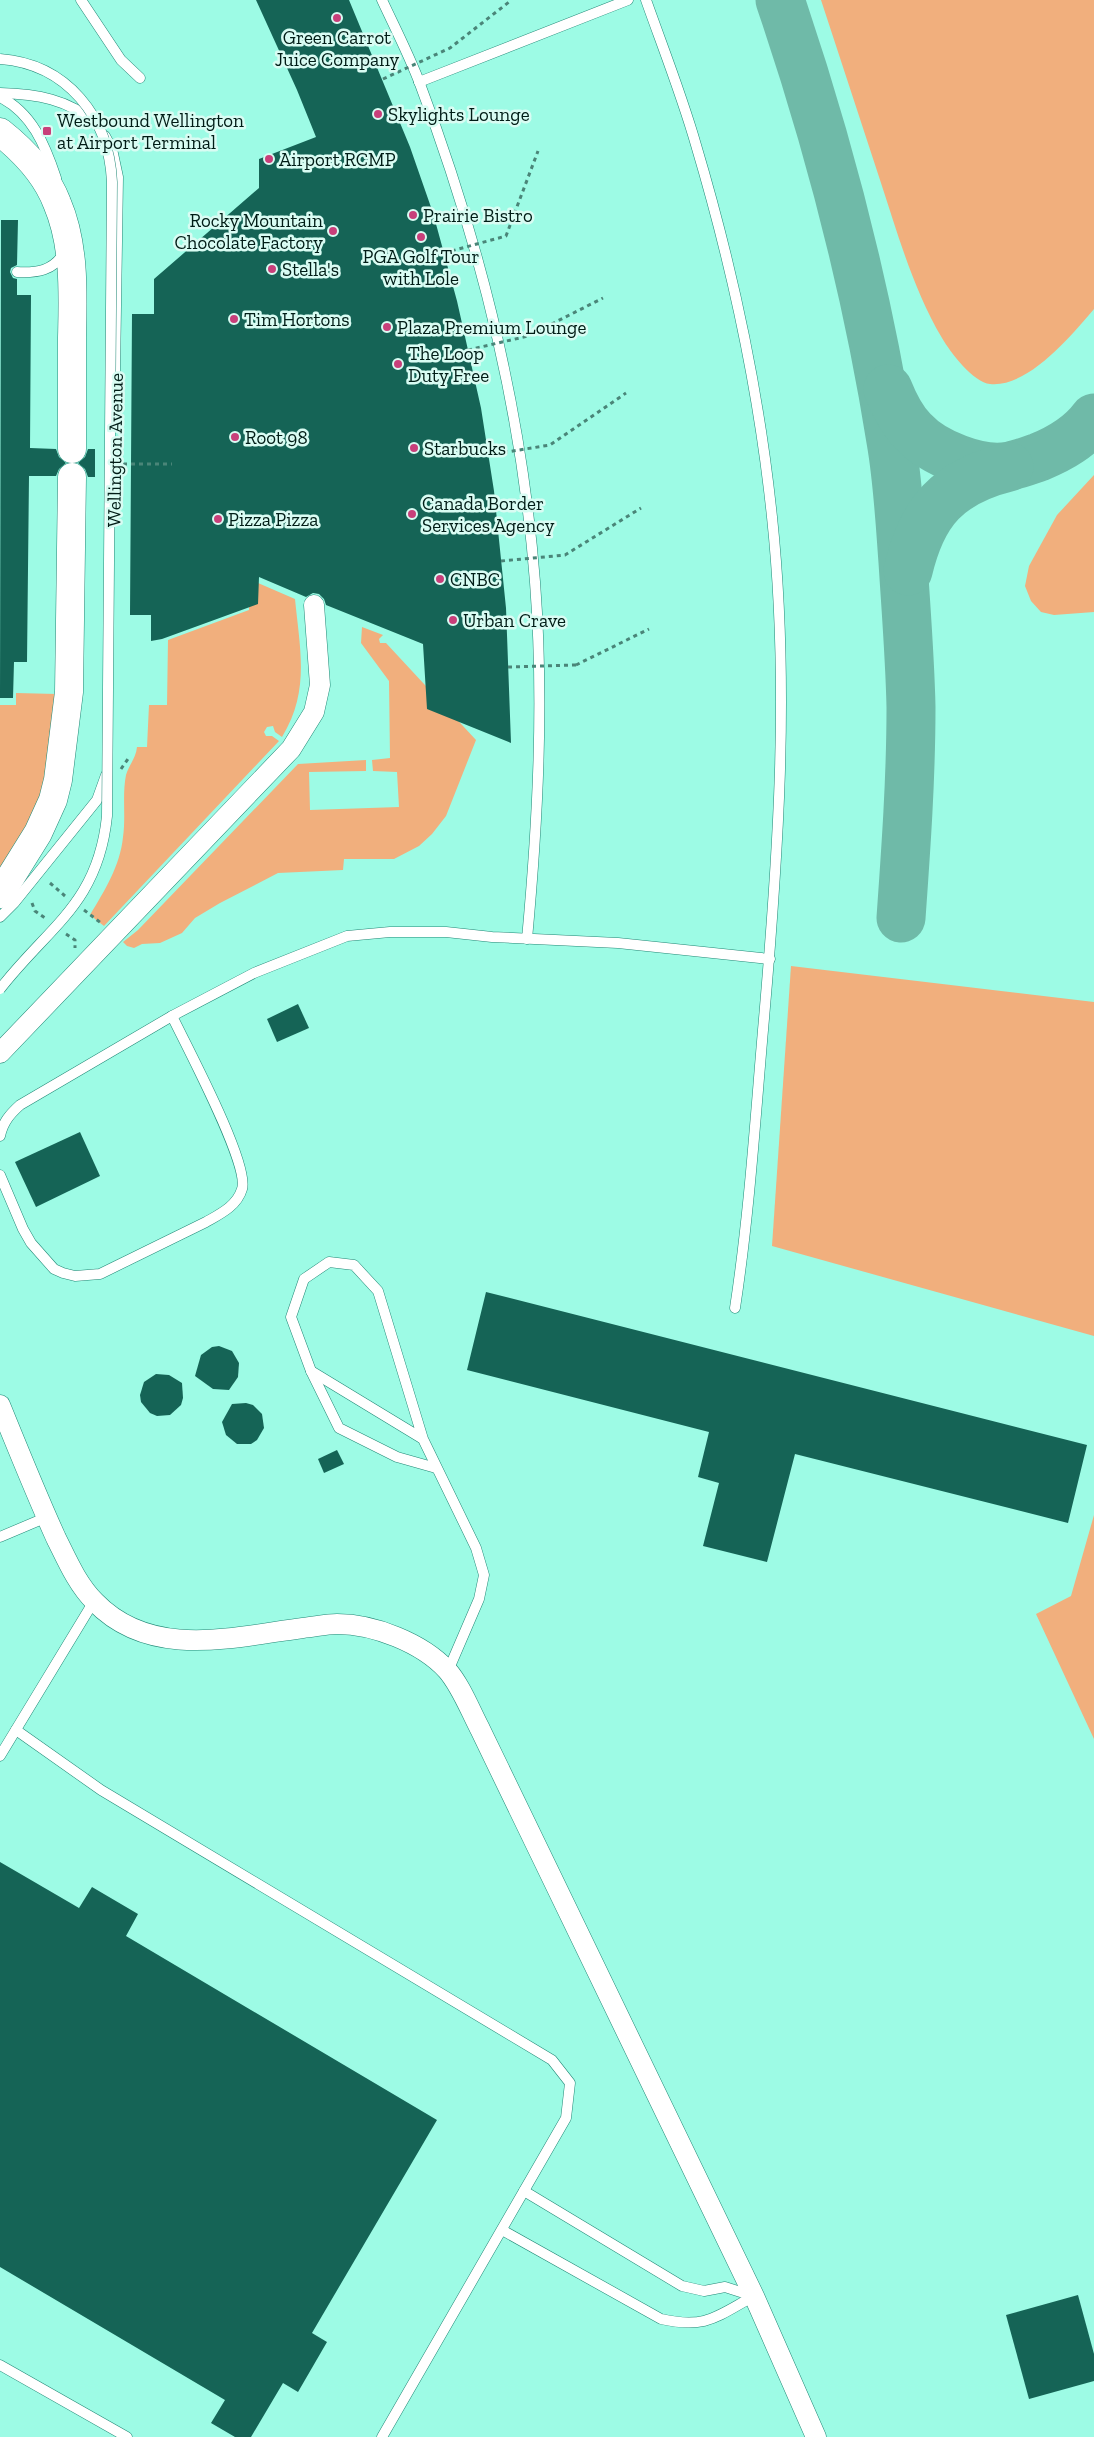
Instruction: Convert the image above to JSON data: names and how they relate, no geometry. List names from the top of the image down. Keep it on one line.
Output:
{"streets":{"lane":["Wellington Avenue"]},"places":{"other":["Green Carrot Juice Company","Skylights Lounge","Airport RCMP","Prairie Bistro","Rocky Mountain Chocolate Factory","PGA Golf Tour with Lole","Stella's","Tim Hortons","Plaza Premium Lounge","The Loop Duty Free","Root 98","Starbucks","Canada Border Services Agency","Pizza Pizza","CNBC","Urban Crave"],"transit":["Westbound Wellington at Airport Terminal"]}}
